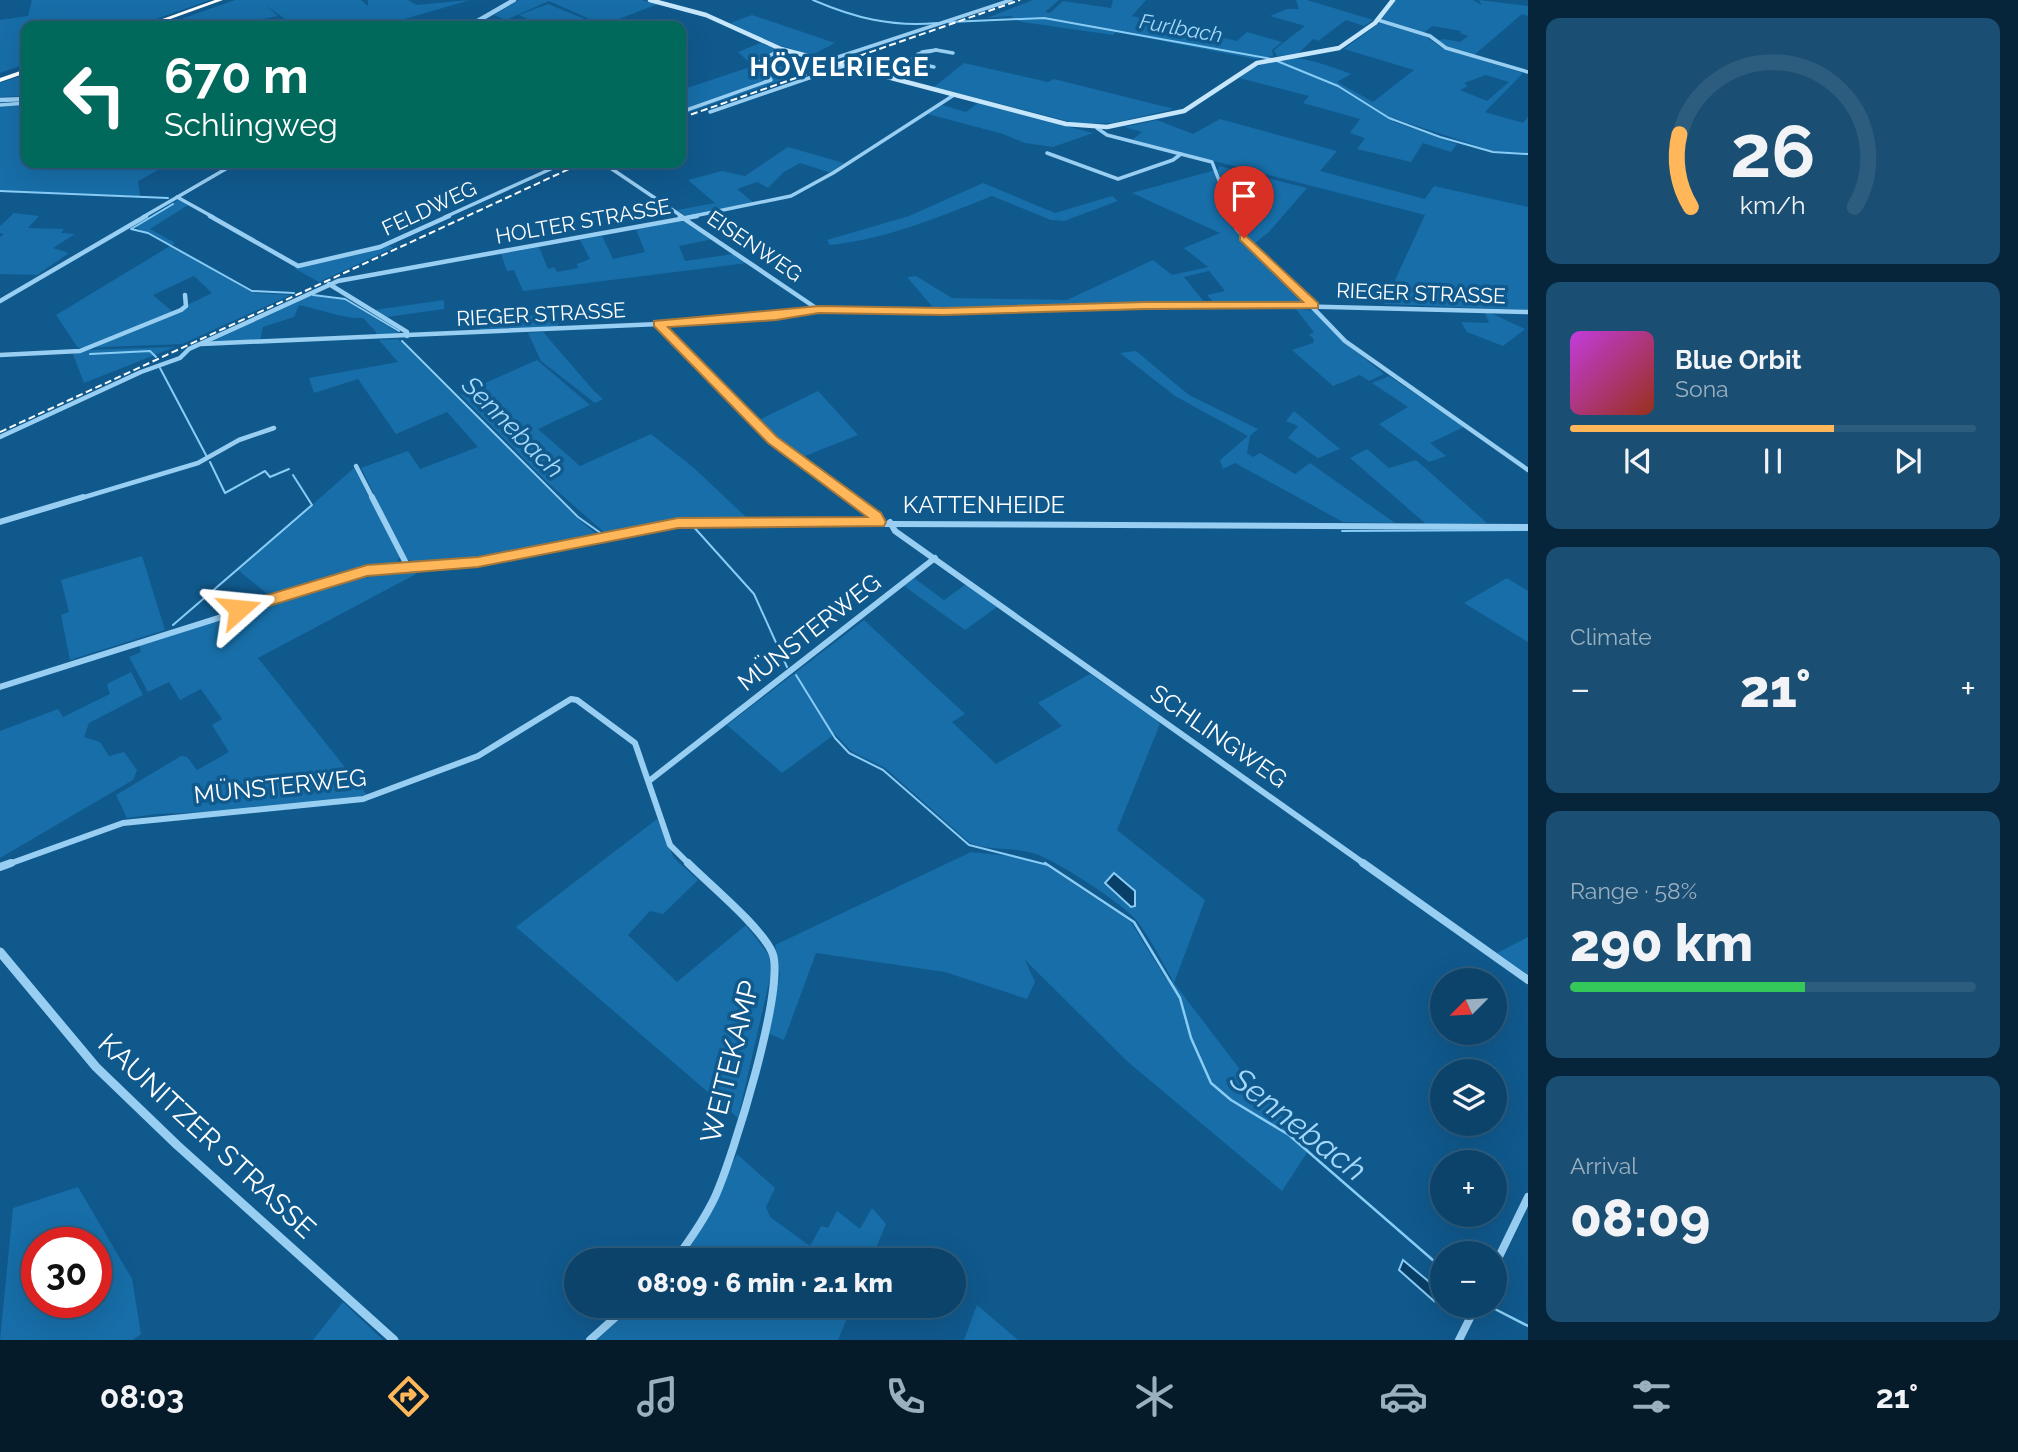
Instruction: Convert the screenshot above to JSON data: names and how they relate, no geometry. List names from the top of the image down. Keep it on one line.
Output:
{"streets":{"street":["FELDWEG","HOLTER STRASSE","EISENWEG","RIEGER STRASSE","KATTENHEIDE","MÜNSTERWEG","SCHLINGWEG","WEITEKAMP","KAUNITZER STRASSE"]},"crossings":[["HOLTER STRASSE","EISENWEG"],["HOLTER STRASSE","RIEGER STRASSE"],["EISENWEG","RIEGER STRASSE"],["KATTENHEIDE","SCHLINGWEG"],["MÜNSTERWEG","SCHLINGWEG"],["MÜNSTERWEG","WEITEKAMP"]],"districts":["HÖVELRIEGE"],"water":["Furlbach","Sennebach"],"north":"bottom left","page":{"turn":["670 m","Schlingweg"],"song":["Blue Orbit","Sona"],"tile":["Climate",["Range · 58%","290 km"],["Arrival","08:09"]],"heat":["−","21°","+"],"map_buttons":["+","−"],"limit":"30","trip":"08:09 · 6 min · 2.1 km","tabs":["08:03","21°"],"gauge":["26","km/h"]}}
